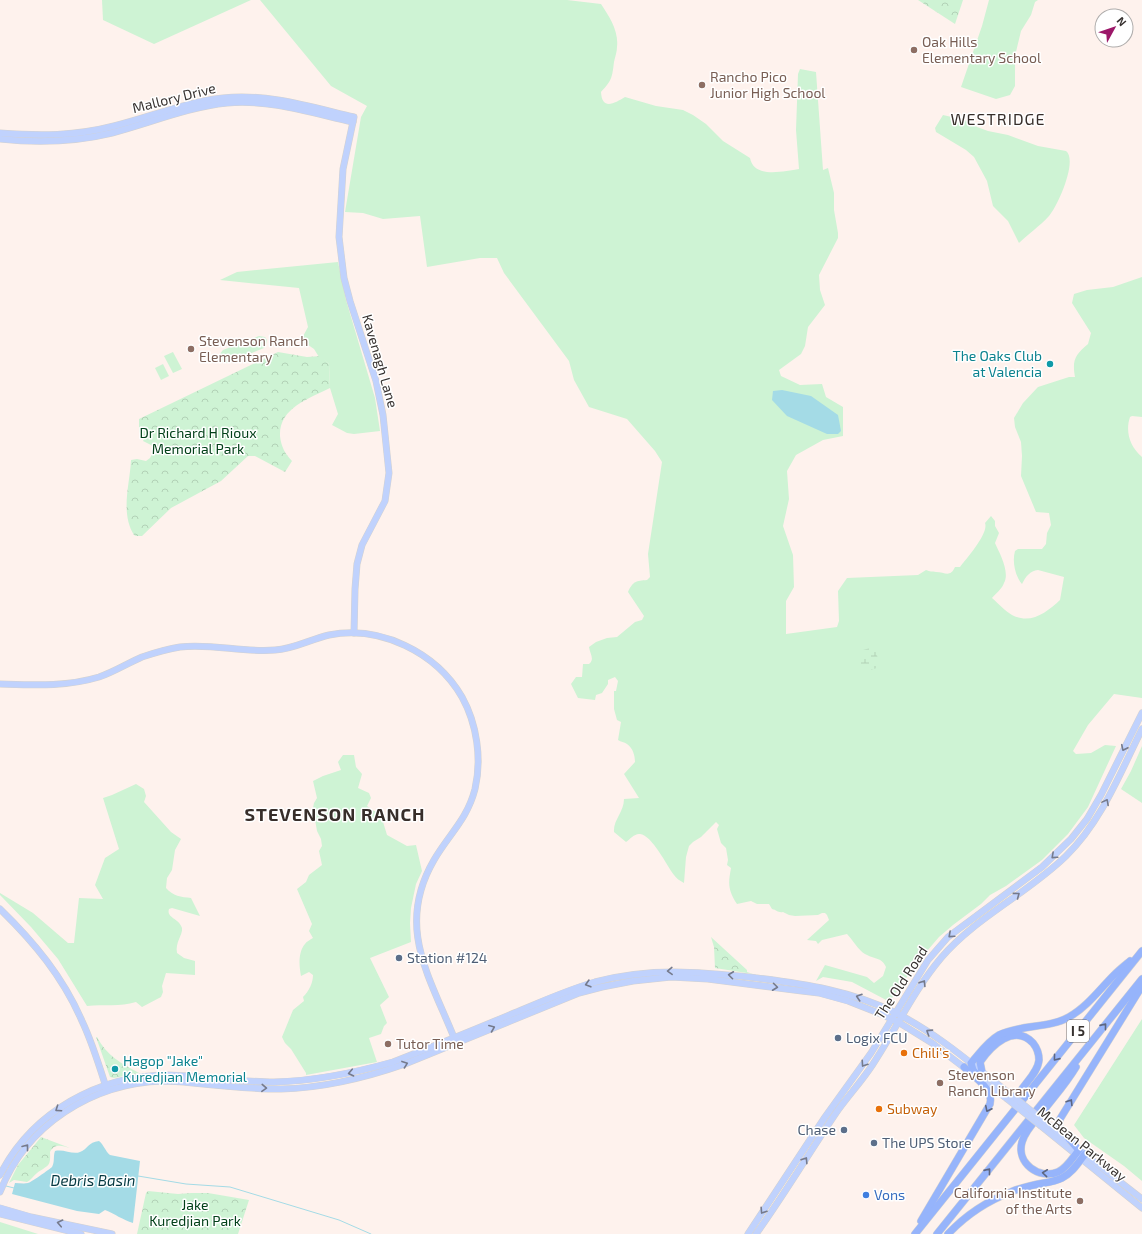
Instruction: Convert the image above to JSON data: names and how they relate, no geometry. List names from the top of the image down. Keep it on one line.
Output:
{"streets":{"highway":["I 5"],"main road":["Mallory Drive","Kavenagh Lane","The Old Road","McBean Parkway"]},"crossings":[["Mallory Drive","Kavenagh Lane"],["The Old Road","McBean Parkway"]],"districts":["WESTRIDGE","STEVENSON RANCH"],"water":["Debris Basin"],"parks":["Dr Richard H Rioux Memorial Park","Jake Kuredjian Park"],"places":["Oak Hills Elementary School","Rancho Pico Junior High School","Stevenson Ranch Elementary","The Oaks Club at Valencia","Station #124","Logix FCU","Tutor Time","Chili's","Hagop \"Jake\" Kuredjian Memorial","Stevenson Ranch Library","Subway","Chase","The UPS Store","Vons","California Institute of the Arts"],"north":"top right"}
